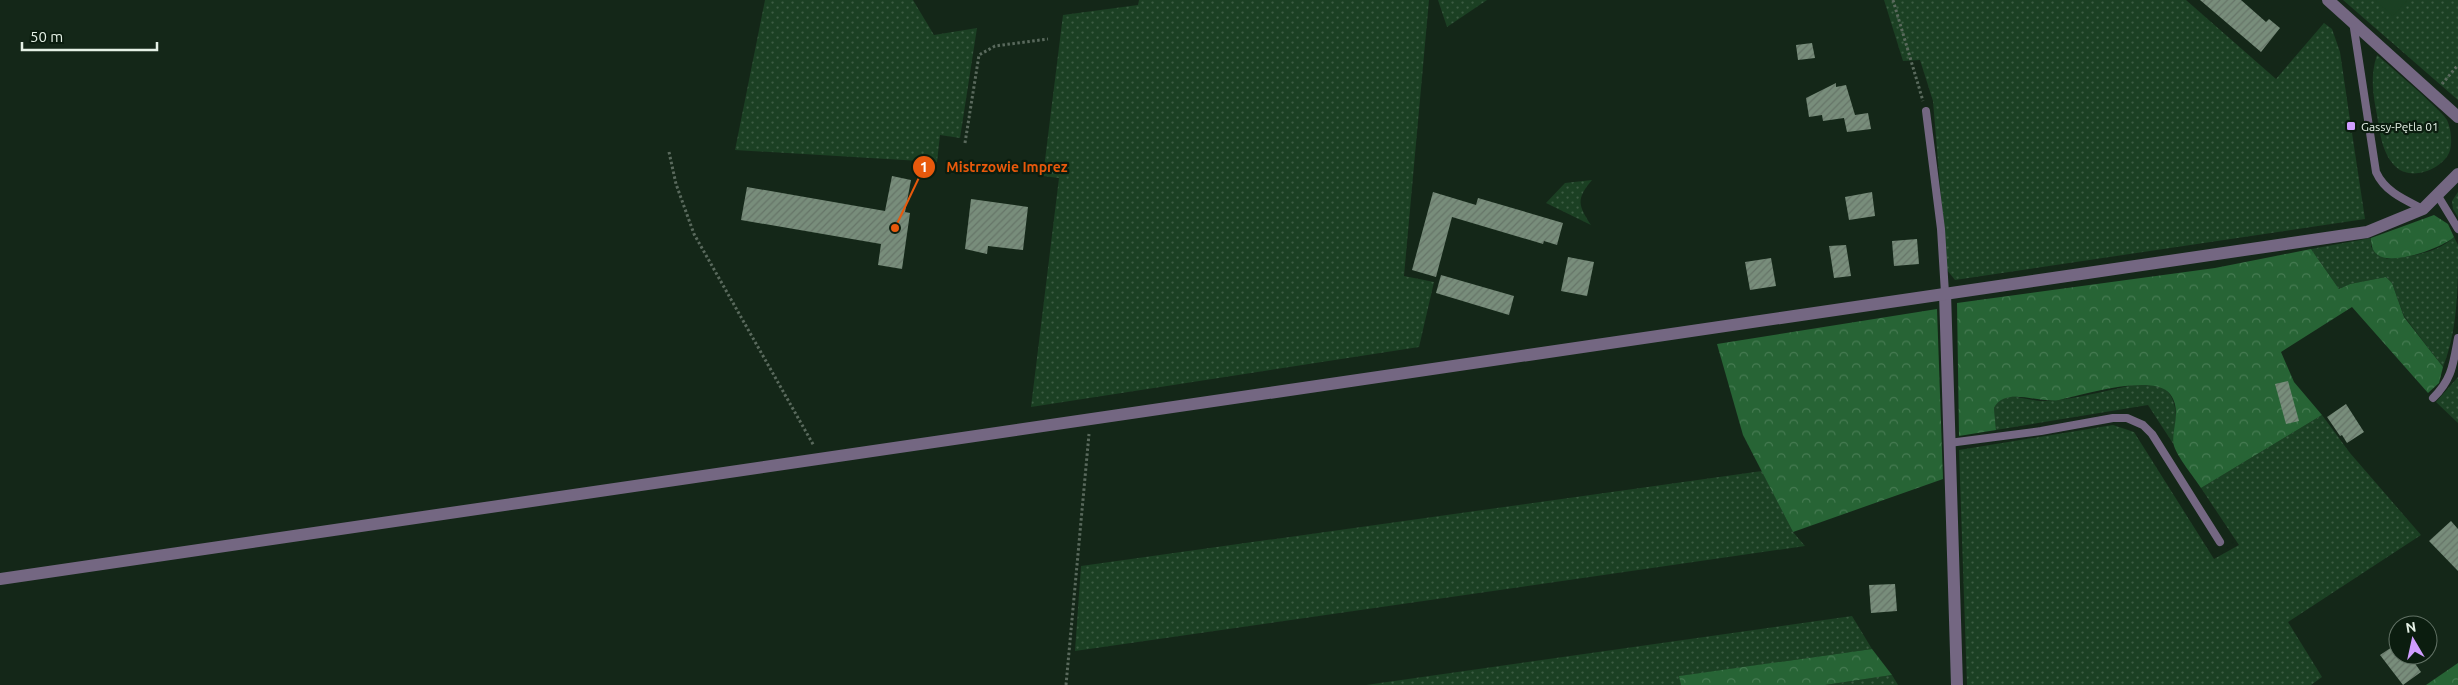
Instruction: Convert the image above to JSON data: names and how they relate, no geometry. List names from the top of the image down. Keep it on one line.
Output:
{"places":{"transit":["Gassy-Pętla 01"],"other":["Mistrzowie Imprez"]},"scale_bar":"50 m","north":"top"}
